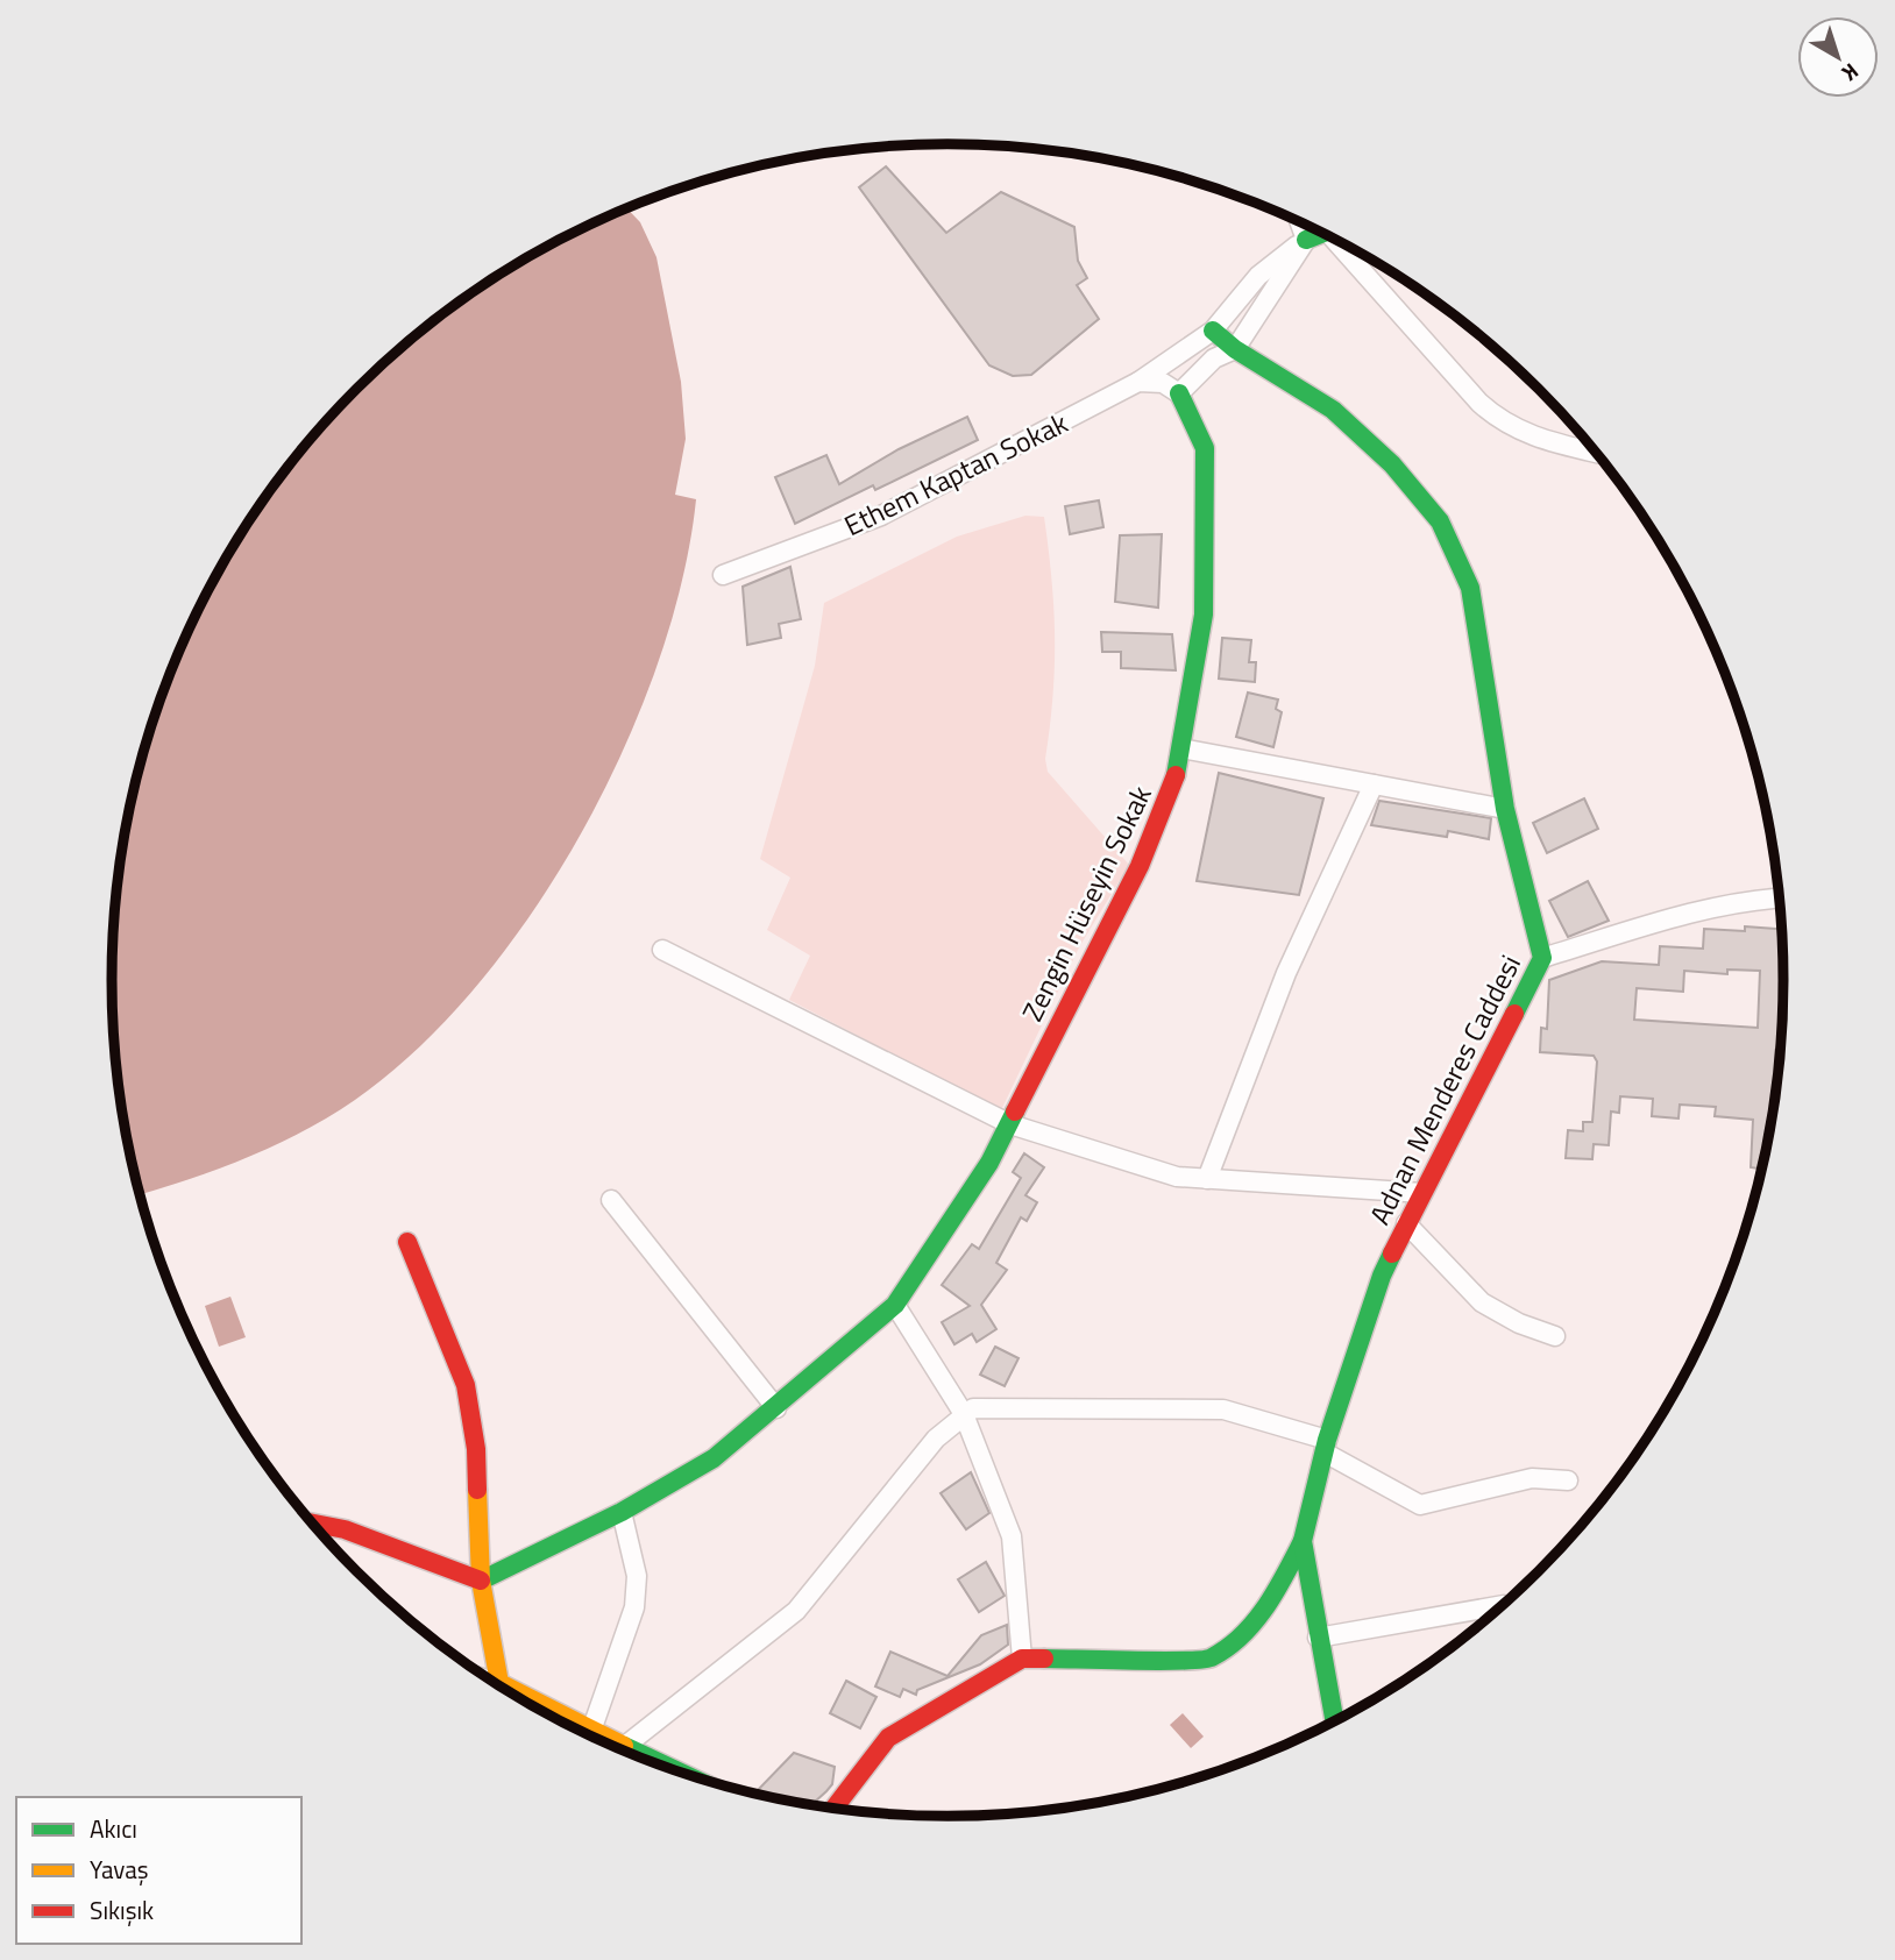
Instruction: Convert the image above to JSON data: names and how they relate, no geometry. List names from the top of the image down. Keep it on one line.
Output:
{"streets":{"street":["Ethem Kaptan Sokak","Zengin Hüseyin Sokak","Adnan Menderes Caddesi"]},"crossings":[["Ethem Kaptan Sokak","Adnan Menderes Caddesi"]],"legend":["Akıcı","Yavaş","Sıkışık"],"north":"bottom right"}
